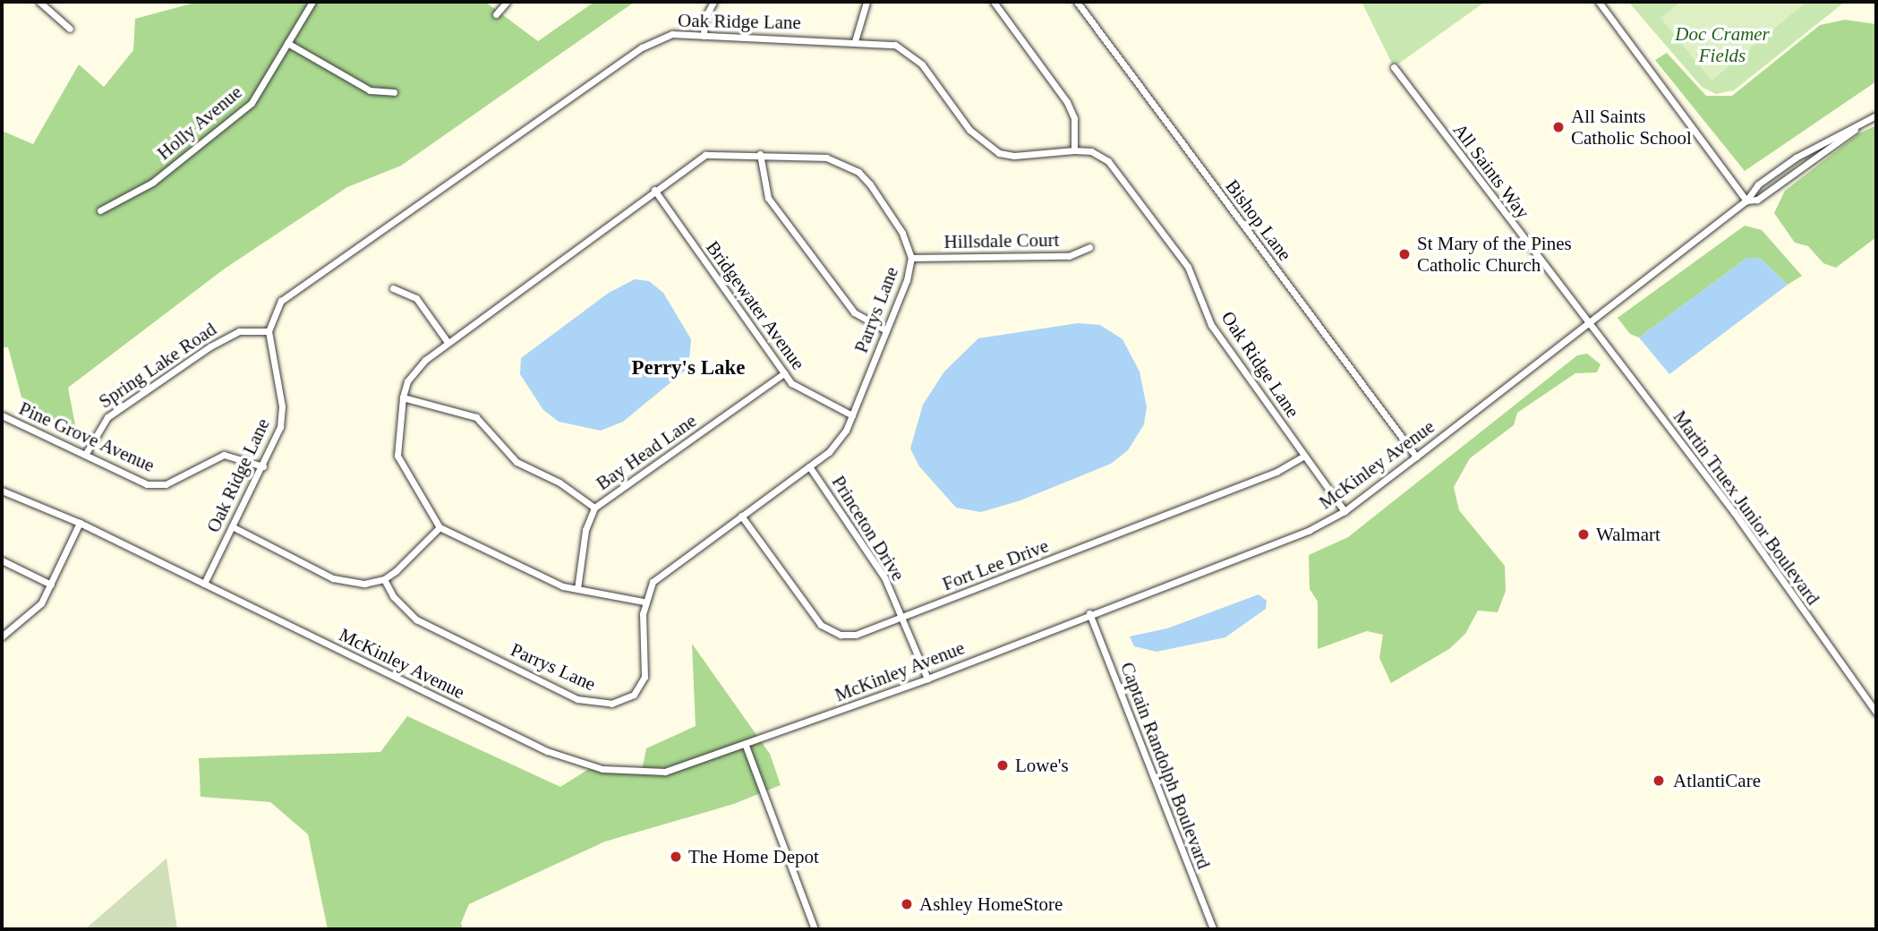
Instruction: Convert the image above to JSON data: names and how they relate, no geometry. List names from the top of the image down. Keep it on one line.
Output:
{"streets":{"street":["Oak Ridge Lane","Holly Avenue","All Saints Way","Bishop Lane","Hillsdale Court","Bridgewater Avenue","Parrys Lane","Spring Lake Road","Pine Grove Avenue","Bay Head Lane","McKinley Avenue","Martin Truex Junior Boulevard","Princeton Drive","Fort Lee Drive","Captain Randolph Boulevard"]},"crossings":[["Oak Ridge Lane","Spring Lake Road"],["Oak Ridge Lane","Pine Grove Avenue"],["Oak Ridge Lane","McKinley Avenue"],["Oak Ridge Lane","Fort Lee Drive"],["All Saints Way","McKinley Avenue"],["All Saints Way","Martin Truex Junior Boulevard"],["Bishop Lane","McKinley Avenue"],["Hillsdale Court","Parrys Lane"],["Bridgewater Avenue","Parrys Lane"],["Bridgewater Avenue","Bay Head Lane"],["Parrys Lane","Princeton Drive"],["Parrys Lane","Fort Lee Drive"],["Spring Lake Road","Pine Grove Avenue"],["McKinley Avenue","Martin Truex Junior Boulevard"],["McKinley Avenue","Princeton Drive"],["McKinley Avenue","Captain Randolph Boulevard"],["Princeton Drive","Fort Lee Drive"]],"districts":["Perry's Lake"],"parks":["Doc Cramer Fields"],"places":["All Saints Catholic School","St Mary of the Pines Catholic Church","Walmart","Lowe's","AtlantiCare","The Home Depot","Ashley HomeStore"]}
